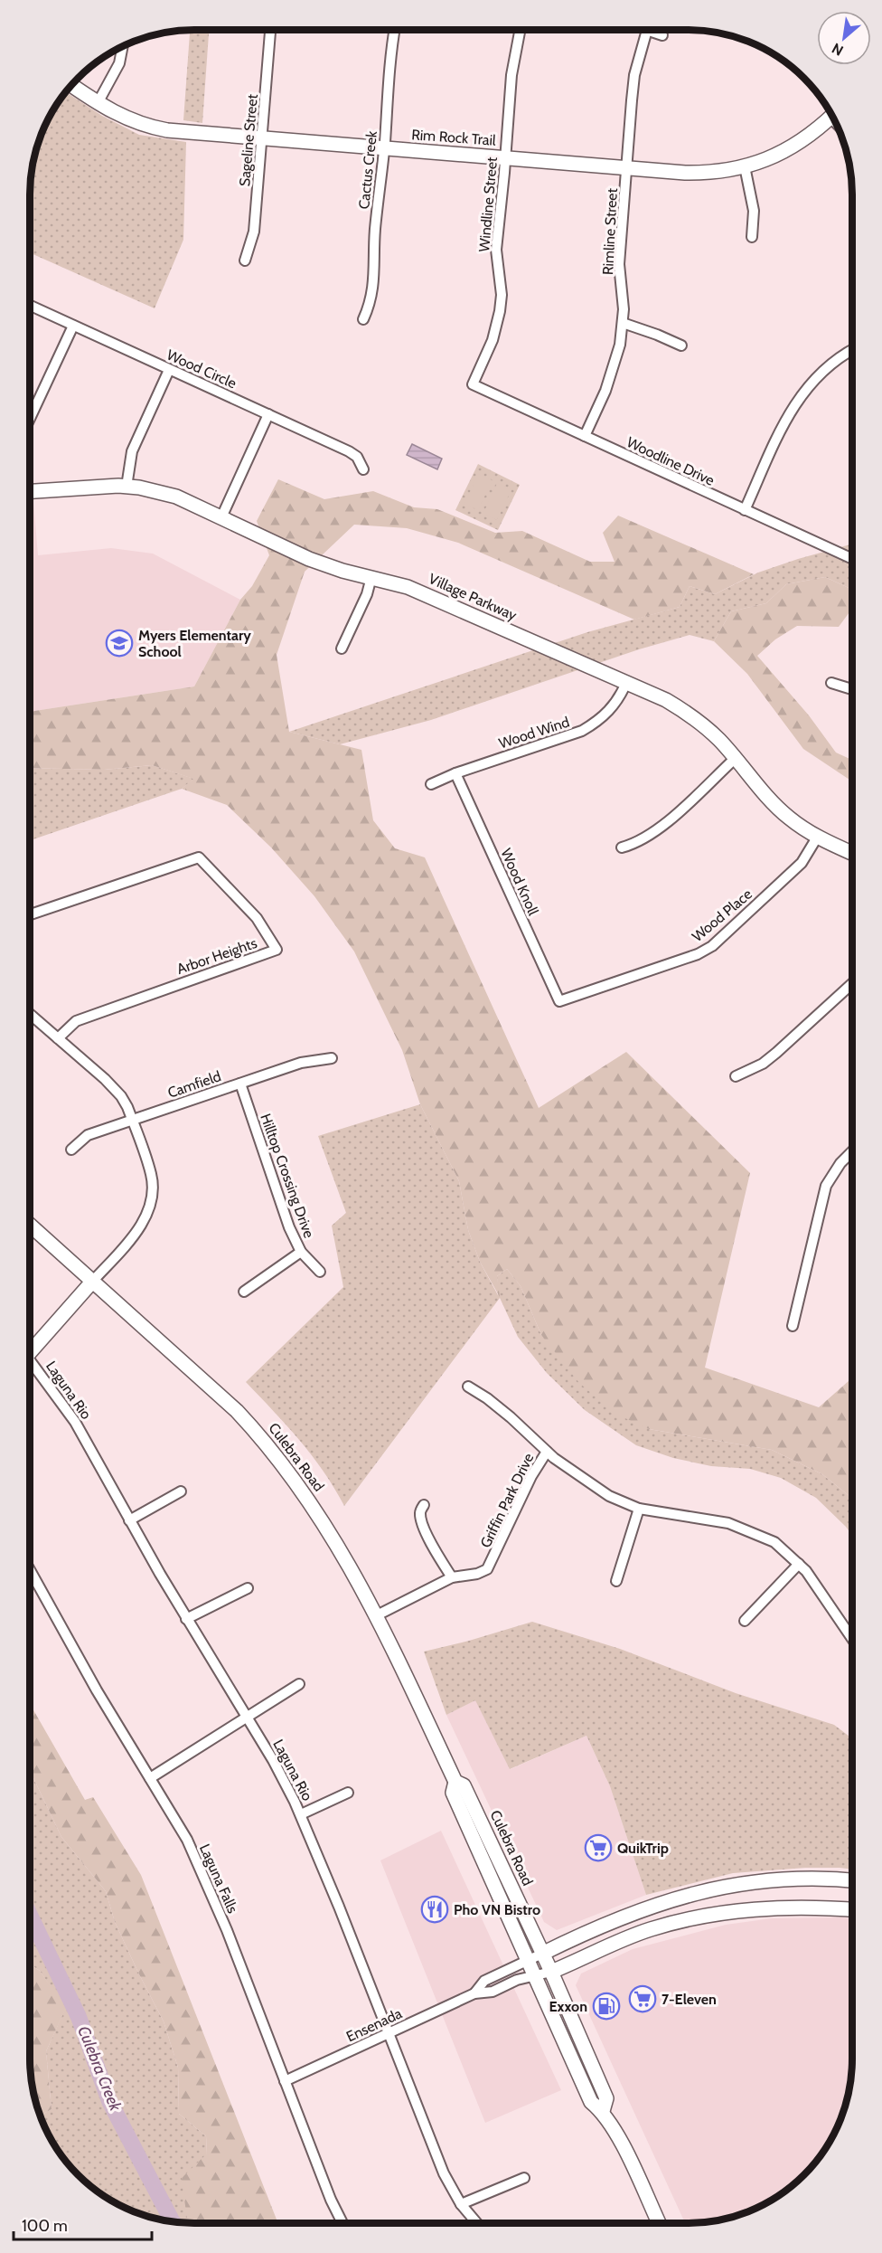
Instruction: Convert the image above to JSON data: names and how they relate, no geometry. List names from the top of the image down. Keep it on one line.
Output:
{"streets":{"main road":["Rim Rock Trail","Village Parkway","Culebra Road"],"street":["Sageline Street","Cactus Creek","Windline Street","Rimline Street","Wood Circle","Woodline Drive","Wood Wind","Wood Knoll","Wood Place","Arbor Heights","Camfield","Hilltop Crossing Drive","Laguna Rio","Griffin Park Drive","Laguna Falls","Ensenada"]},"crossings":[["Rim Rock Trail","Sageline Street"],["Rim Rock Trail","Cactus Creek"],["Rim Rock Trail","Windline Street"],["Rim Rock Trail","Rimline Street"],["Windline Street","Woodline Drive"],["Rimline Street","Woodline Drive"],["Village Parkway","Wood Wind"],["Village Parkway","Wood Place"],["Wood Wind","Wood Knoll"],["Wood Knoll","Wood Place"],["Camfield","Hilltop Crossing Drive"],["Laguna Rio","Ensenada"],["Culebra Road","Griffin Park Drive"],["Culebra Road","Ensenada"],["Laguna Falls","Ensenada"]],"water":["Culebra Creek"],"places":{"school or university":["Myers Elementary School"],"supermarket":["QuikTrip","7-Eleven"],"restaurant":["Pho VN Bistro"],"fuel station":["Exxon"]},"scale_bar":"100 m","north":"bottom left"}
